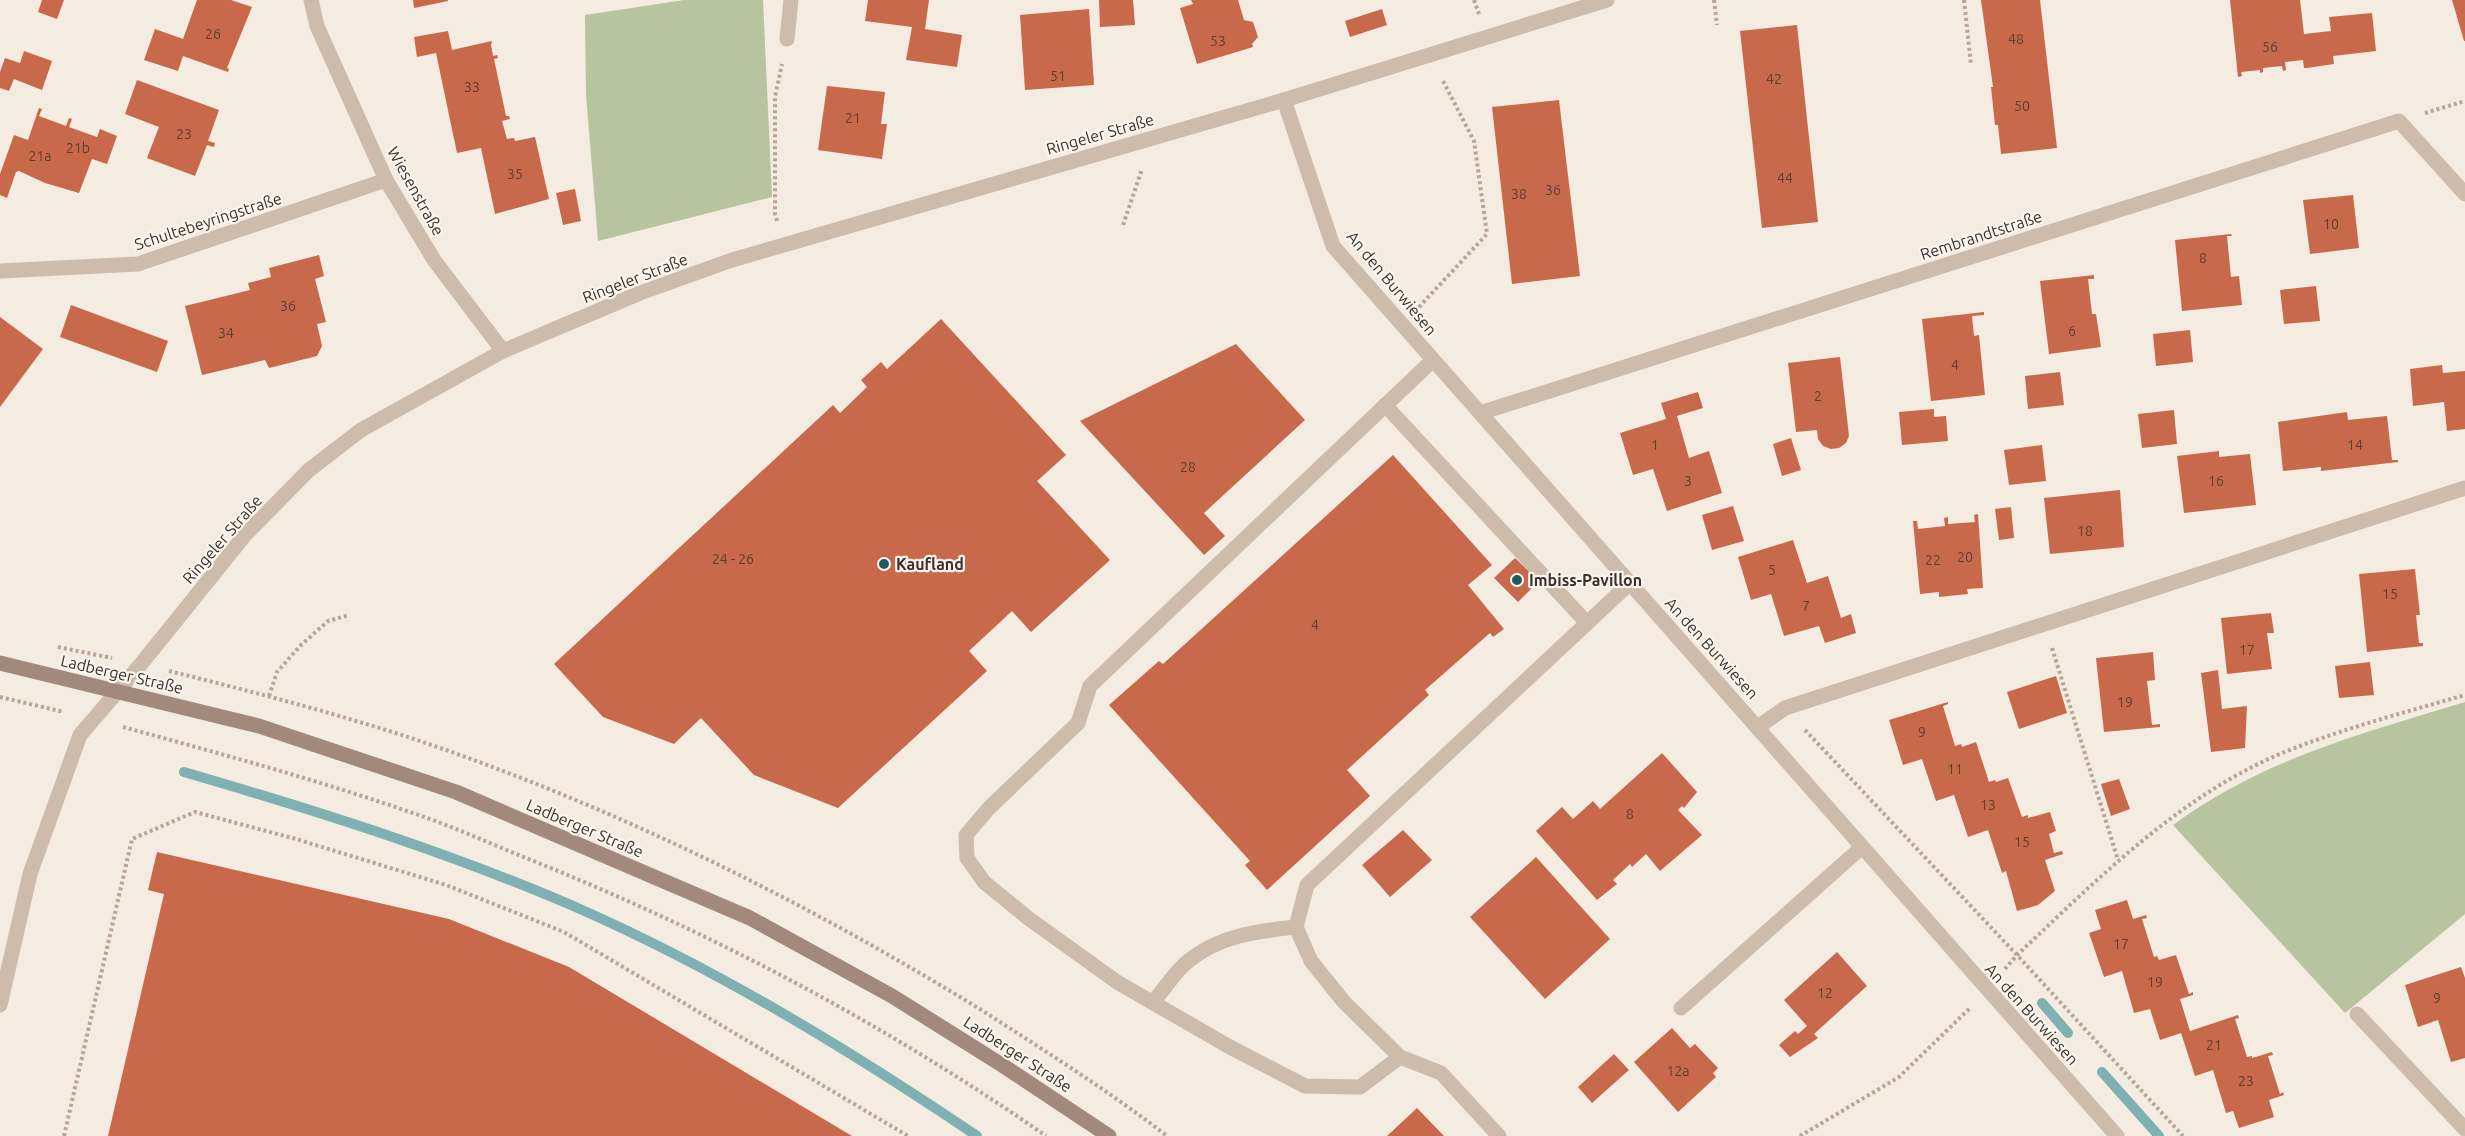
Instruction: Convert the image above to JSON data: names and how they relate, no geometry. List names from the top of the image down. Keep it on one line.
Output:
{"streets":{"main road":["Ladberger Straße"],"street":["Ringeler Straße","Wiesenstraße","Schultebeyringstraße","Rembrandtstraße","An den Burwiesen"]},"crossings":[["Ringeler Straße","Wiesenstraße"],["Ringeler Straße","An den Burwiesen"],["Ringeler Straße","Ladberger Straße"],["Wiesenstraße","Schultebeyringstraße"],["Rembrandtstraße","An den Burwiesen"]],"places":["Kaufland","Imbiss-Pavillon"],"house_numbers":["26","48","53","56","51","42","33","50","21","23","21b","21a","35","44","36","38","10","8","36","6","34","4","2","1","14","28","3","16","18","20","24 - 26","22","5","15","7","4","17","19","9","11","13","8","15","17","19","12","9","21","12a","23"]}
